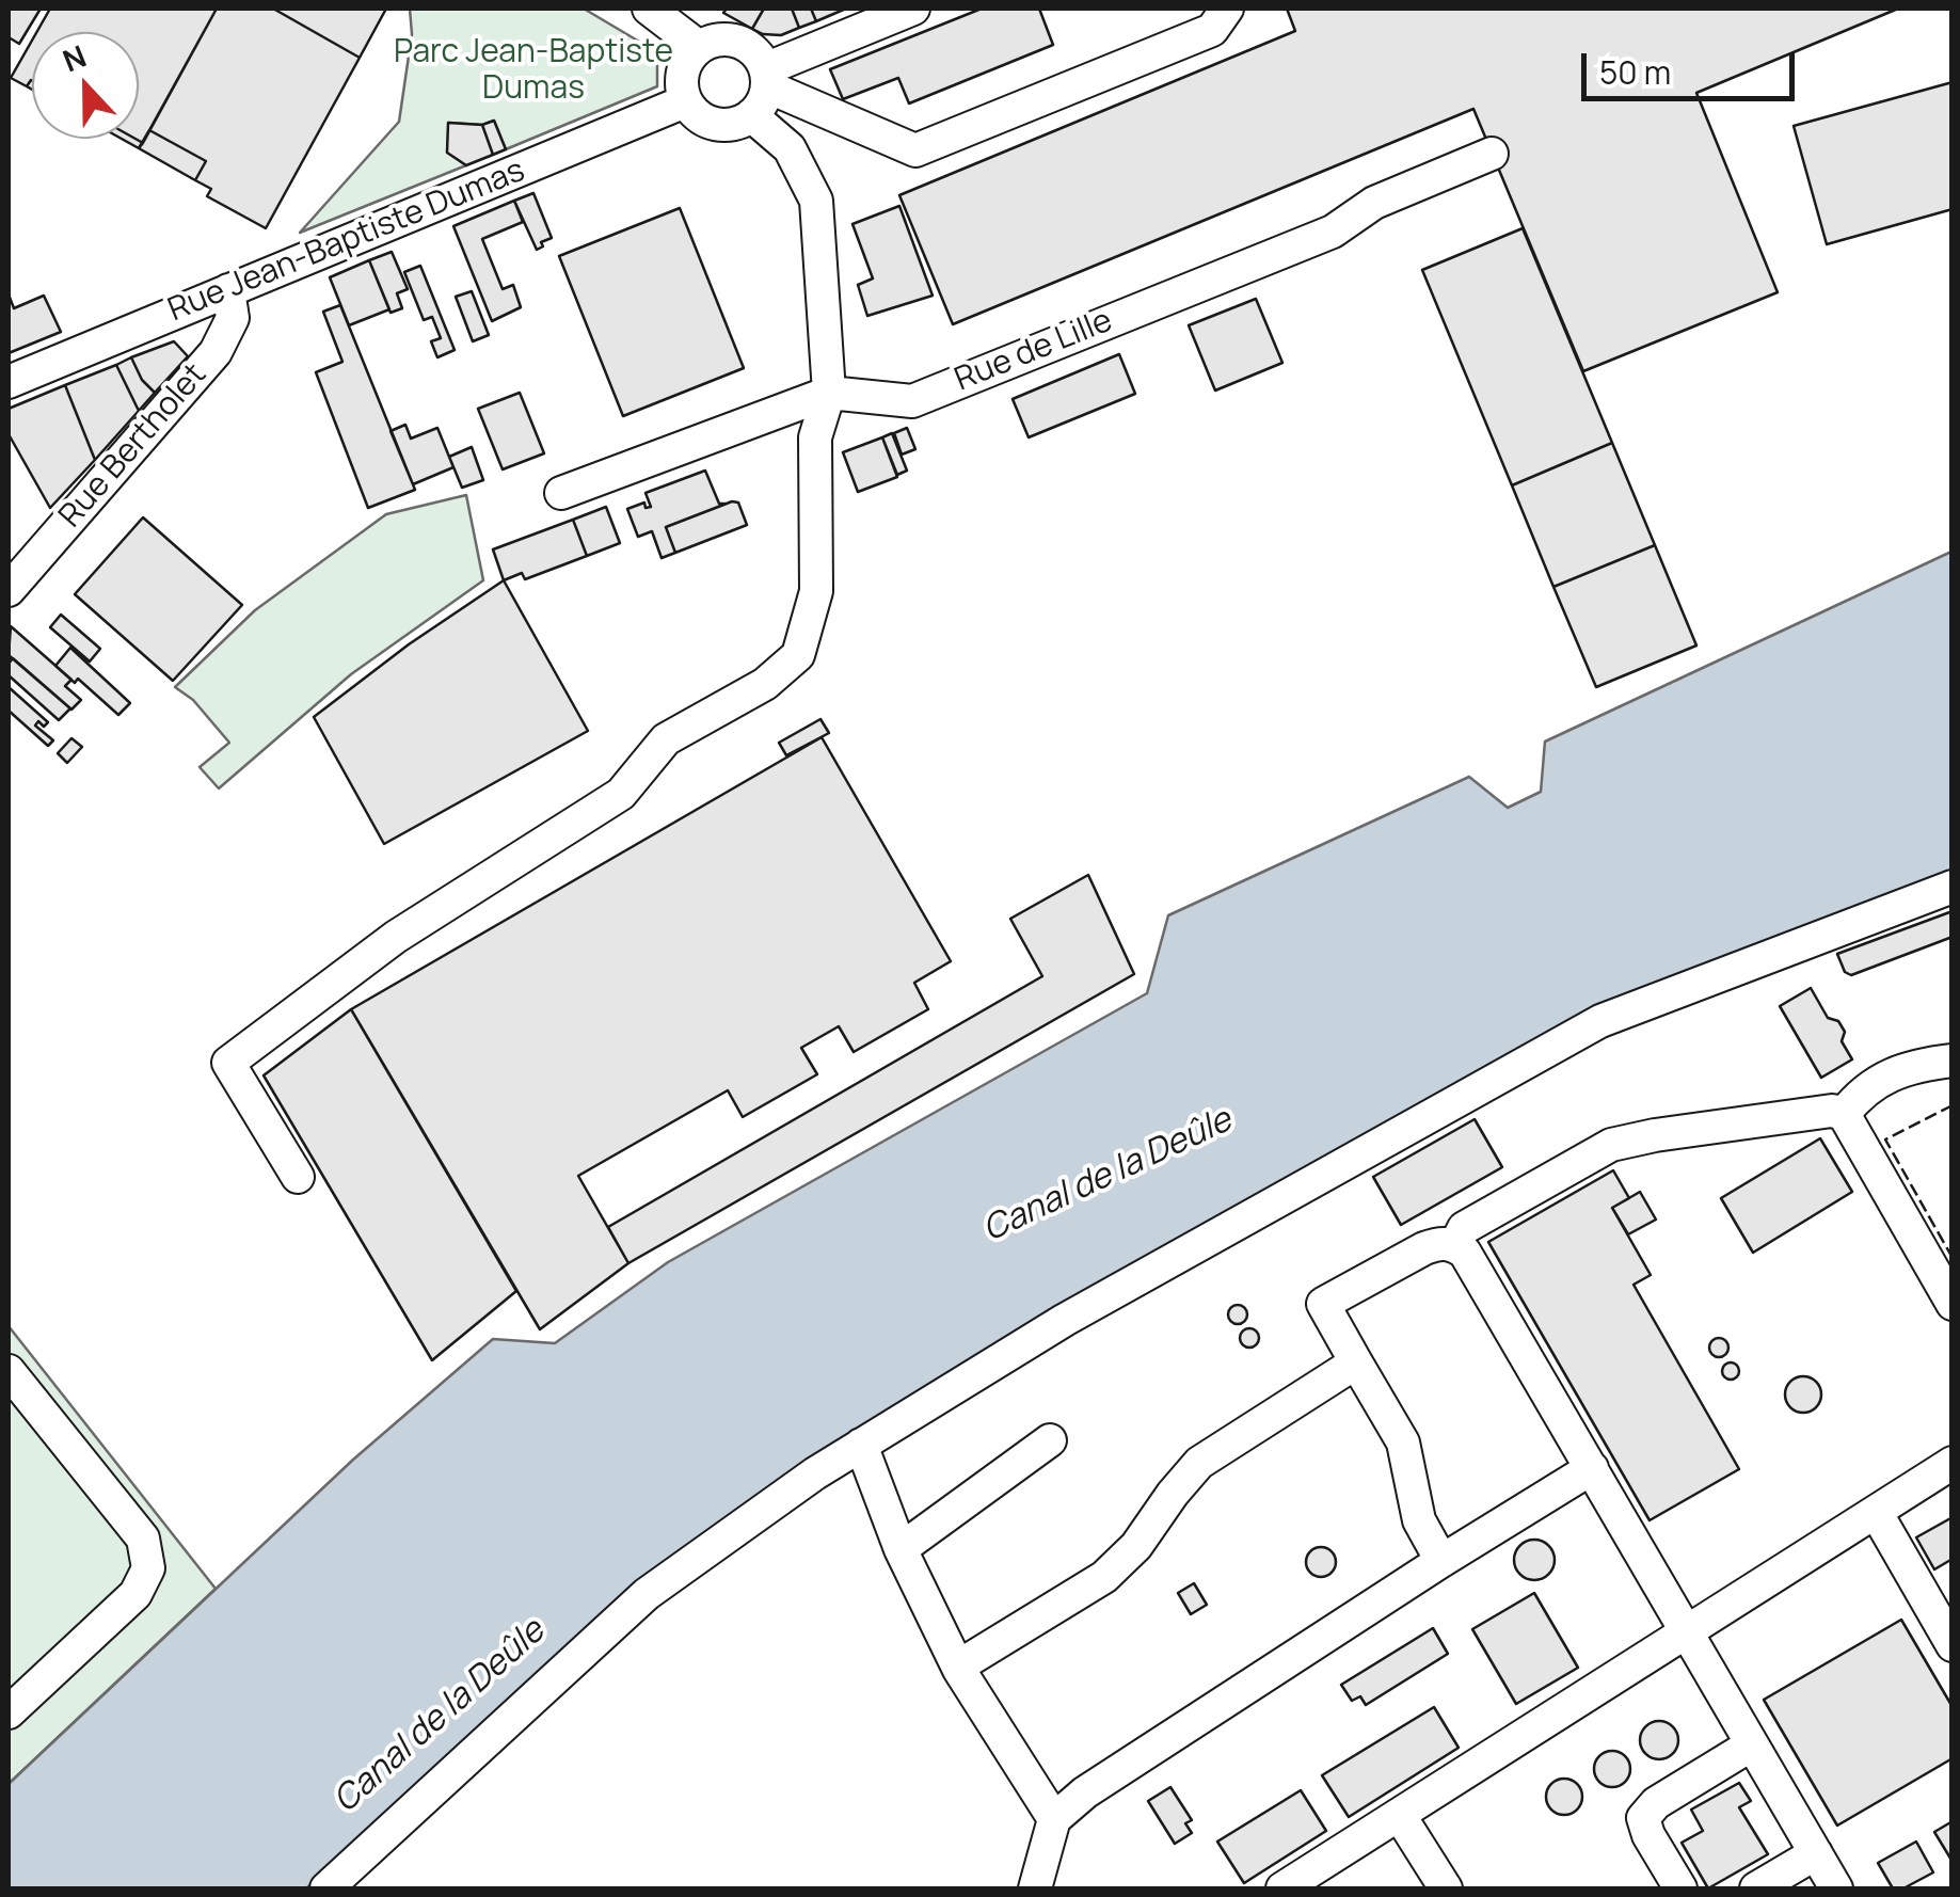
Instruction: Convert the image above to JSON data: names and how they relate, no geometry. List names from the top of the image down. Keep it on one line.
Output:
{"streets":{"street":["Rue Jean-Baptiste Dumas","Rue de Lille","Rue Bertholet"]},"crossings":[["Rue Jean-Baptiste Dumas","Rue Bertholet"]],"water":["Canal de la Deûle"],"parks":["Parc Jean-Baptiste Dumas"],"scale_bar":"50 m","north":"top"}
